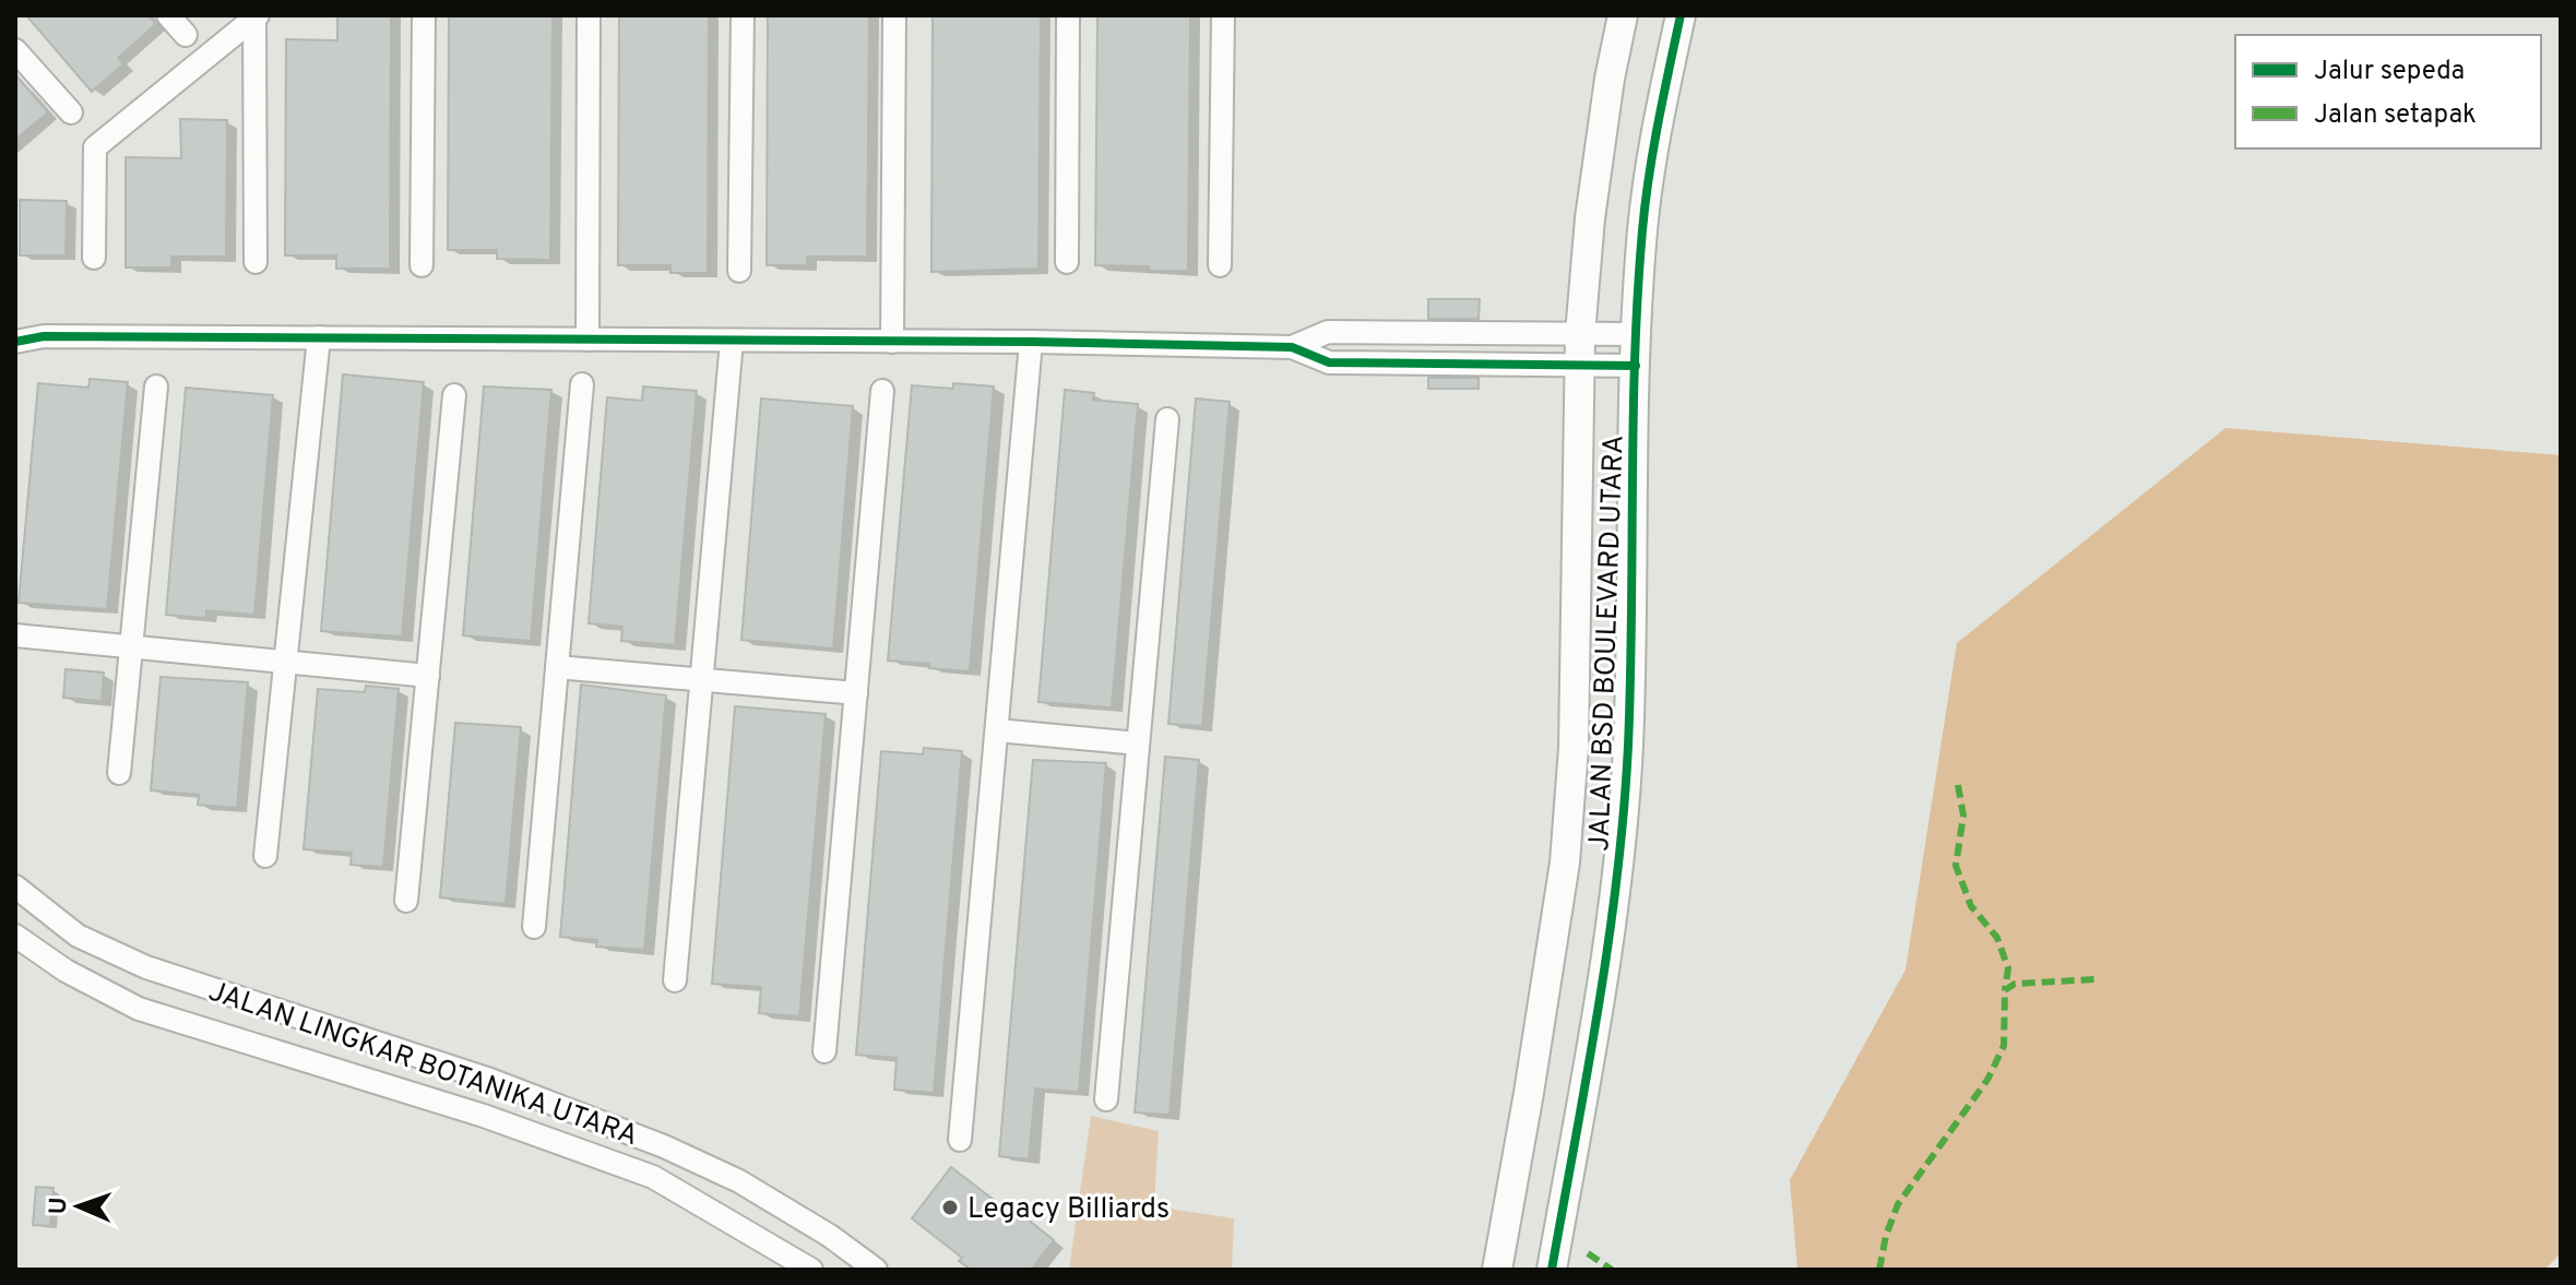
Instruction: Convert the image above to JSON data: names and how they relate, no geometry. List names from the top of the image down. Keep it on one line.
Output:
{"streets":{"main road":["JALAN BSD BOULEVARD UTARA"],"street":["JALAN LINGKAR BOTANIKA UTARA"]},"places":["Legacy Billiards"],"legend":["Jalur sepeda","Jalan setapak"],"north":"left"}
